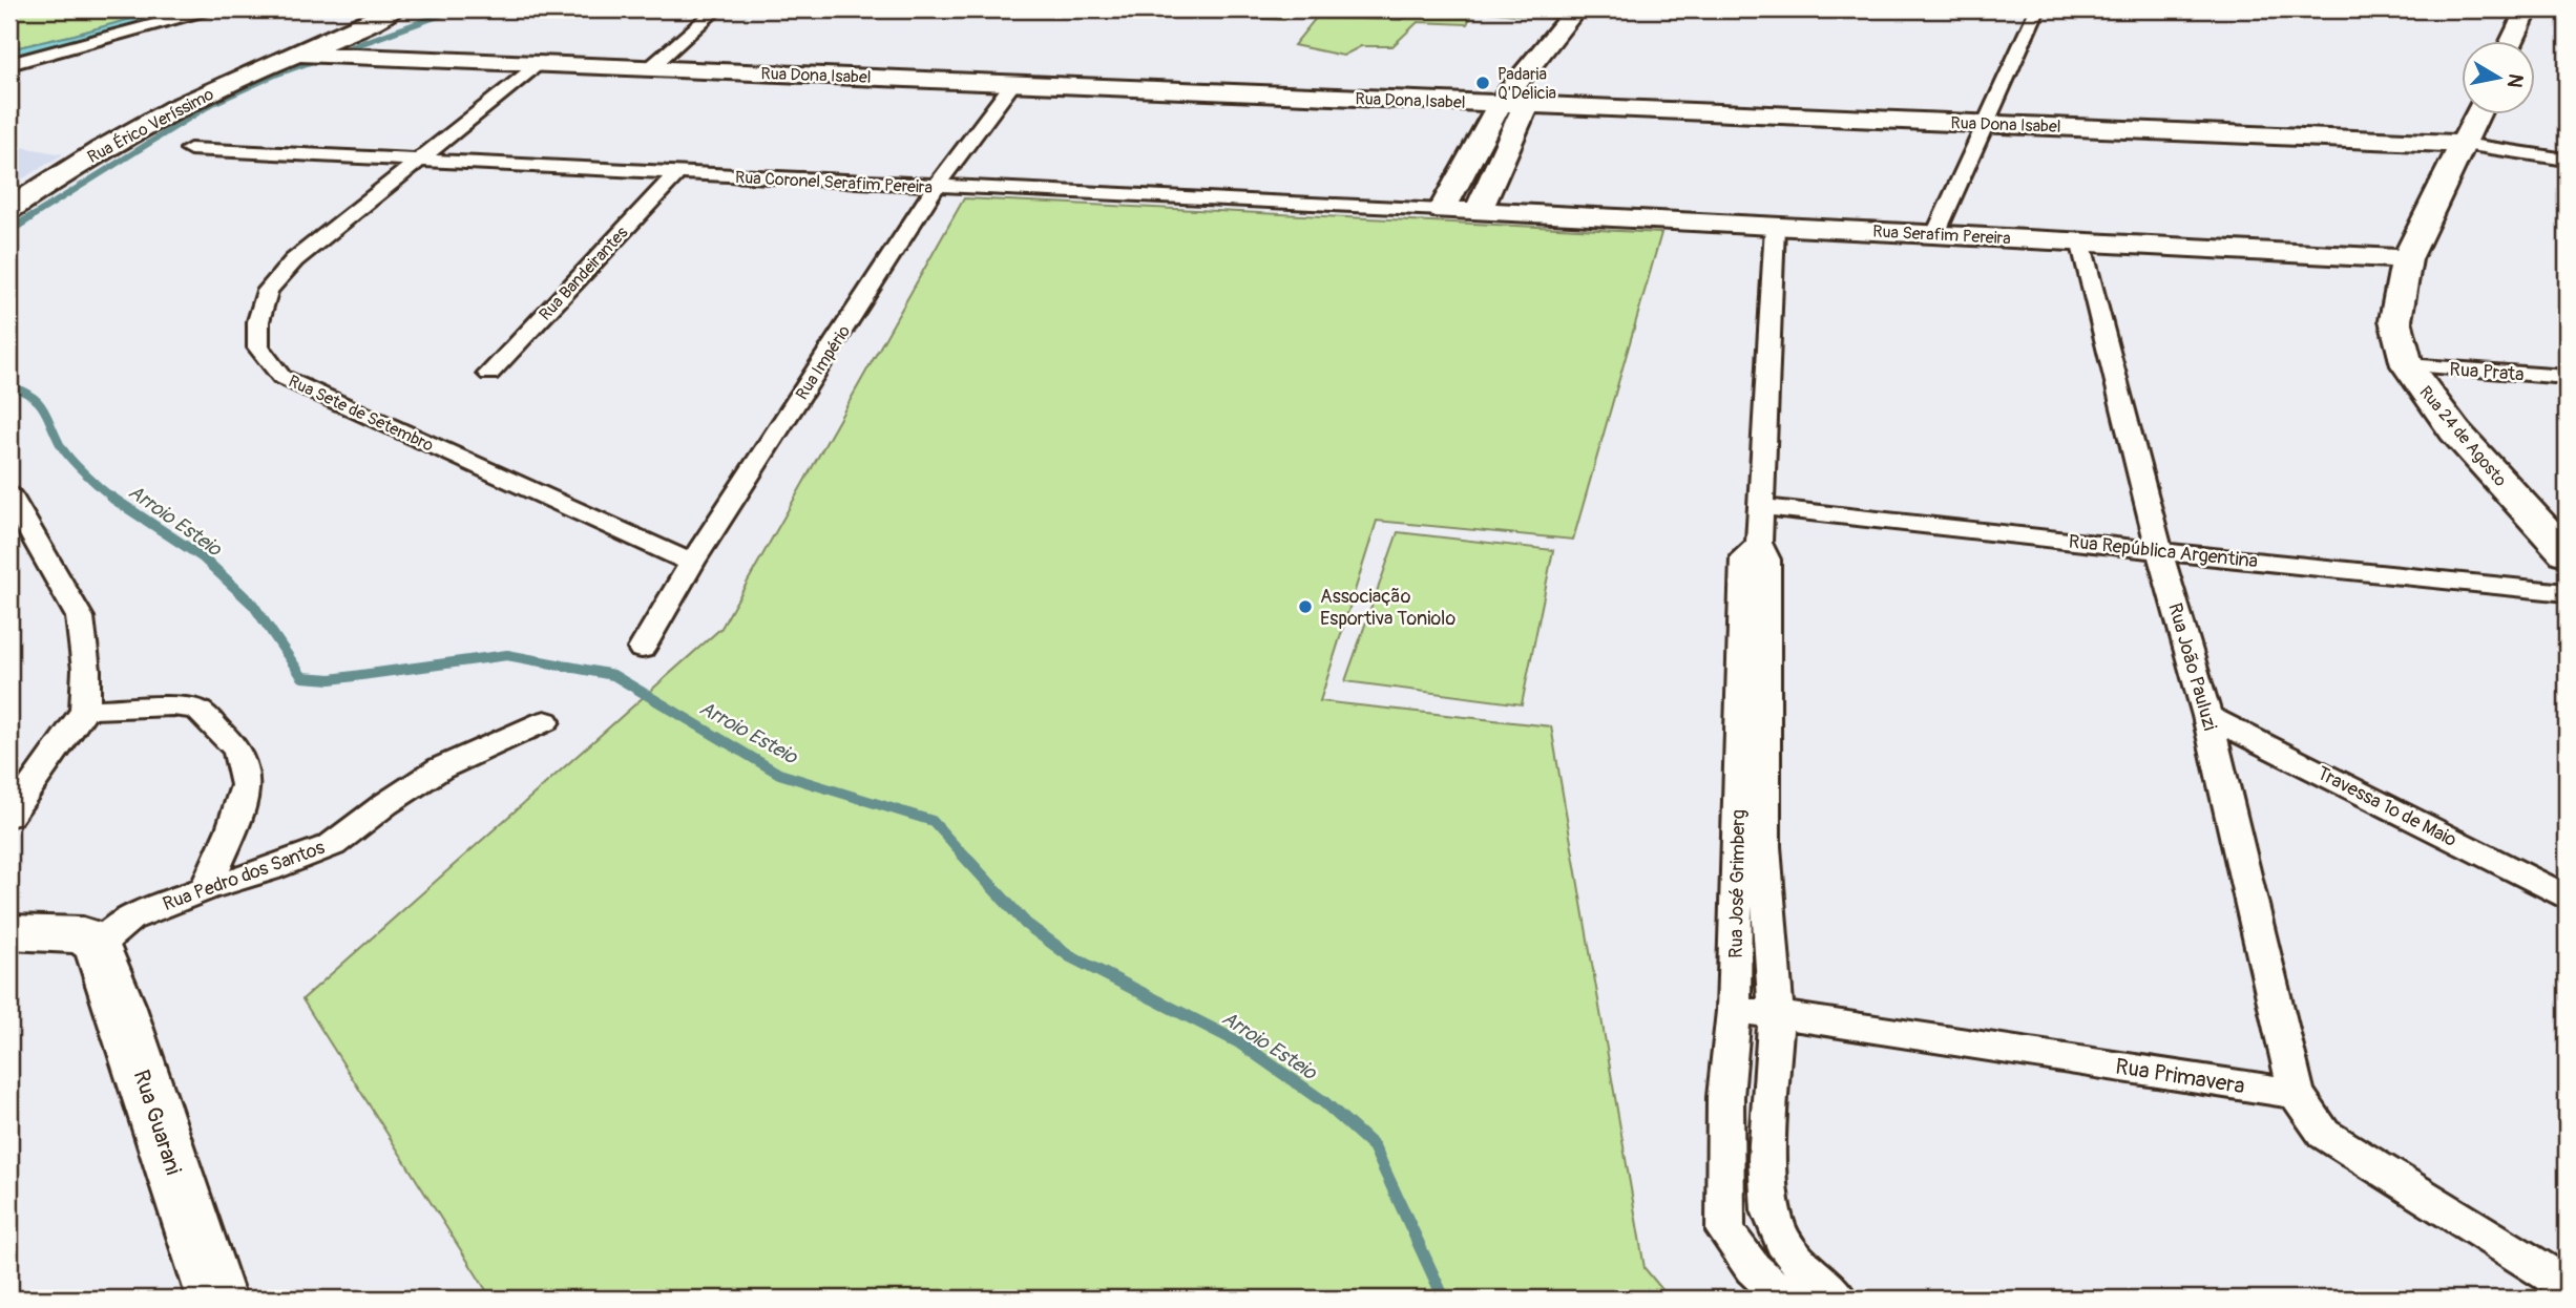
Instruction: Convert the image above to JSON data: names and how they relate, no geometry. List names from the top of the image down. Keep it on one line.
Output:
{"streets":{"street":["Rua Dona Isabel","Rua Érico Veríssimo","Rua Coronel Serafim Pereira","Rua Serafim Pereira","Rua Bandeirantes","Rua Império","Rua Prata","Rua Sete de Setembro","Rua 24 de Agosto","Rua República Argentina","Rua João Pauluzi","Travessa 1º de Maio","Rua Pedro dos Santos","Rua José Grimberg","Rua Primavera","Rua Guarani"]},"crossings":[["Rua Dona Isabel","Rua Érico Veríssimo"],["Rua Dona Isabel","Rua Império"],["Rua Dona Isabel","Rua Sete de Setembro"],["Rua Dona Isabel","Rua 24 de Agosto"],["Rua Coronel Serafim Pereira","Rua Serafim Pereira"],["Rua Coronel Serafim Pereira","Rua Bandeirantes"],["Rua Coronel Serafim Pereira","Rua Império"],["Rua Coronel Serafim Pereira","Rua Sete de Setembro"],["Rua Serafim Pereira","Rua 24 de Agosto"],["Rua Serafim Pereira","Rua João Pauluzi"],["Rua Serafim Pereira","Rua José Grimberg"],["Rua Império","Rua Sete de Setembro"],["Rua Prata","Rua 24 de Agosto"],["Rua República Argentina","Rua João Pauluzi"],["Rua República Argentina","Rua José Grimberg"],["Rua João Pauluzi","Travessa 1º de Maio"],["Rua João Pauluzi","Rua Primavera"],["Rua Pedro dos Santos","Rua Guarani"],["Rua José Grimberg","Rua Primavera"]],"water":["Arroio Esteio"],"places":["Padaria Q'Delicia","Associação Esportiva Toniolo"],"north":"right"}
